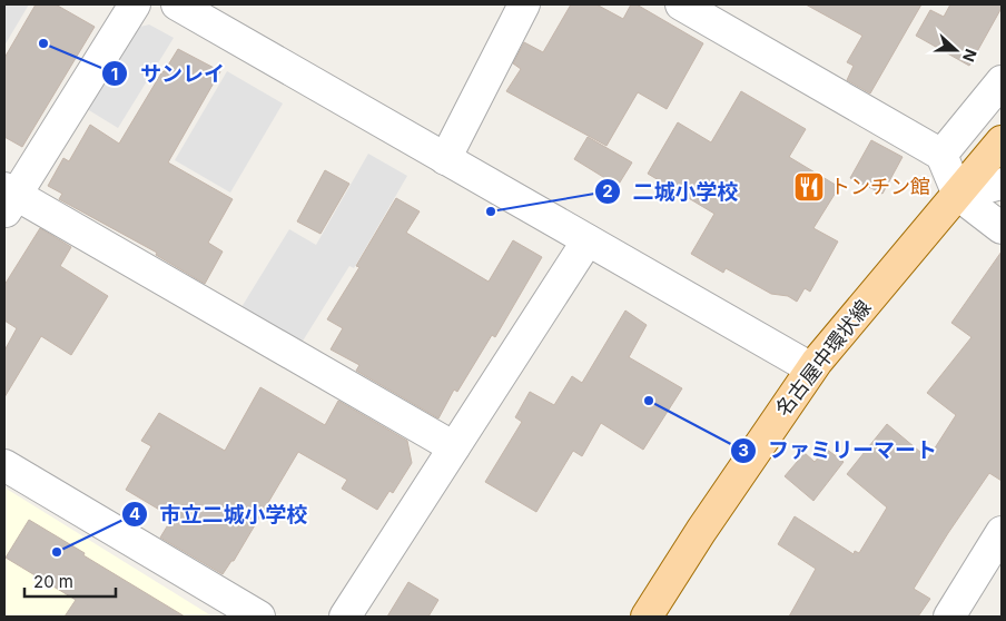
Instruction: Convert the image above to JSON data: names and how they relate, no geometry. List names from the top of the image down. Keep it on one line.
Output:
{"streets":{"main road":["名古屋中環状線"]},"places":{"other":["サンレイ","二城小学校","ファミリーマート","市立二城小学校"],"restaurant":["トンチン館"]},"scale_bar":"20 m","north":"right"}
